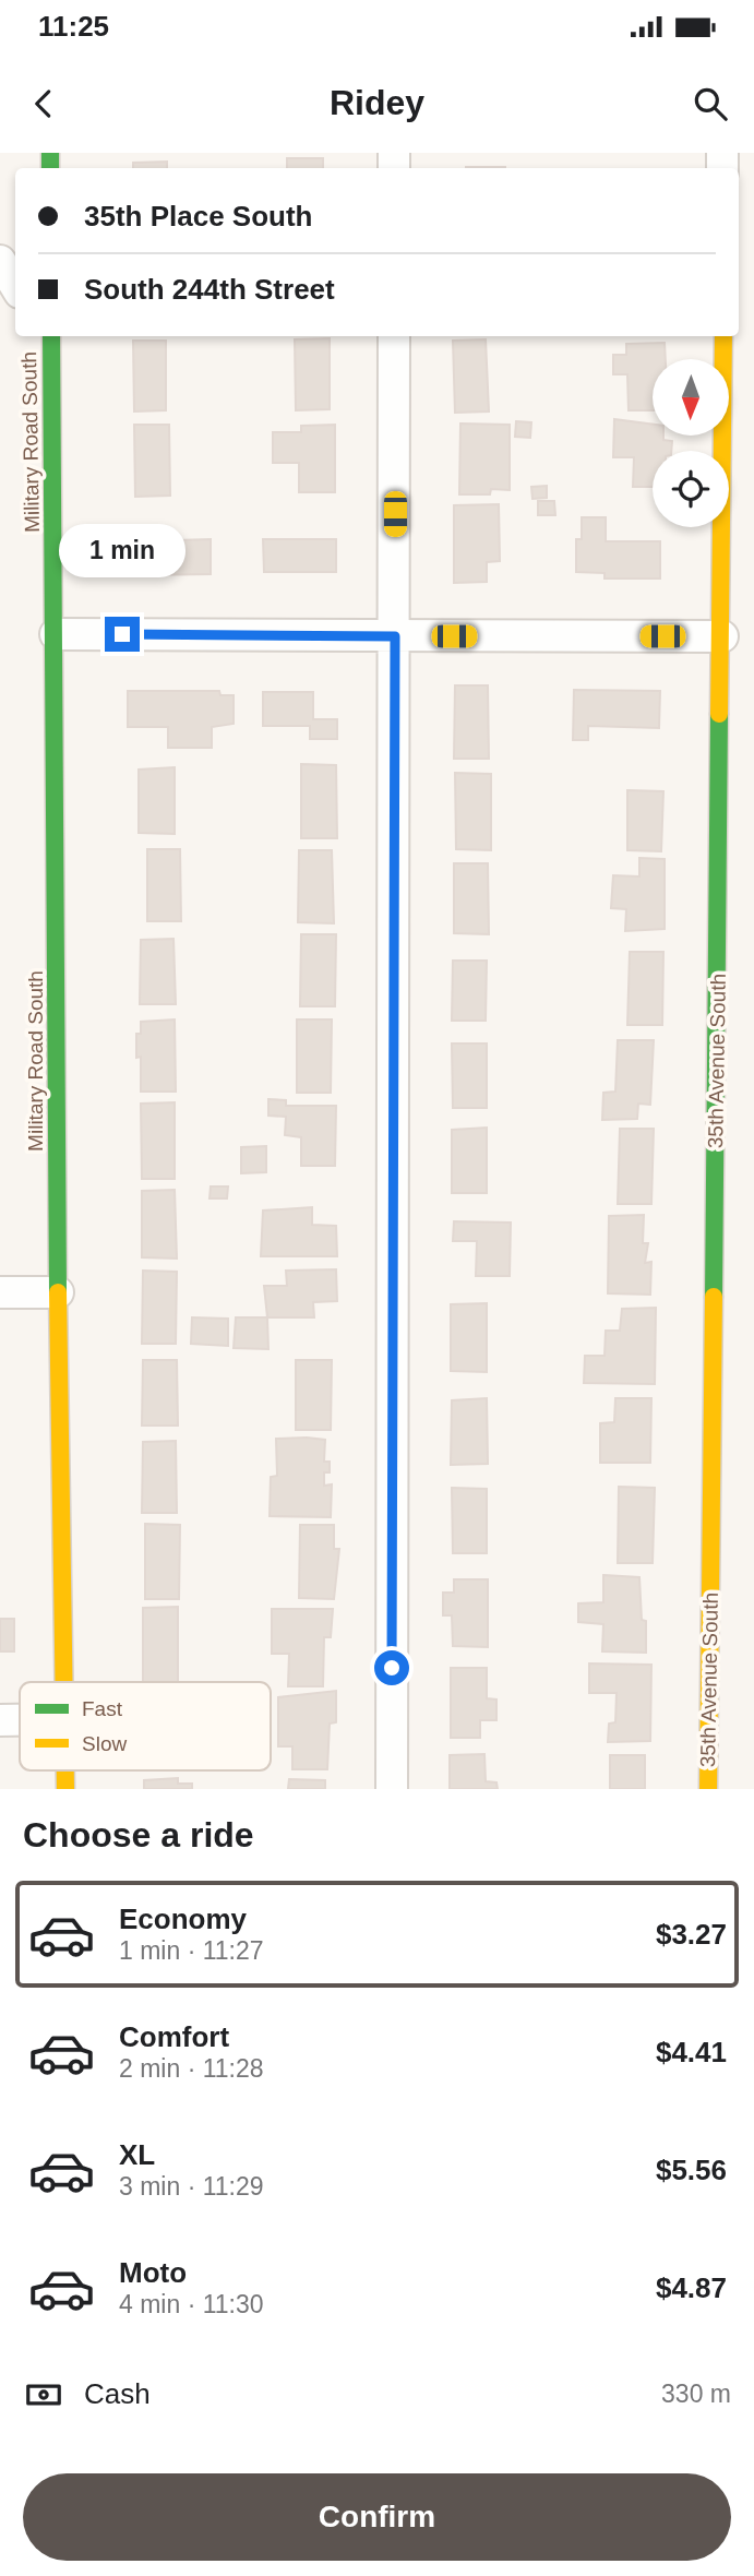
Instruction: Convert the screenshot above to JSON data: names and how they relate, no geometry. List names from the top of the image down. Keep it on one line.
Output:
{"streets":{"main road":["Military Road South","35th Avenue South"]},"legend":["Fast","Slow"],"north":"bottom","page":{"status":"11:25","header":"Ridey","banner":["35th Place South","South 244th Street"],"bubble":"1 min","heading":"Choose a ride","list":[{"name":"Economy","note":"1 min · 11:27","value":"$3.27"},{"name":"Comfort","note":"2 min · 11:28","value":"$4.41"},{"name":"XL","note":"3 min · 11:29","value":"$5.56"},{"name":"Moto","note":"4 min · 11:30","value":"$4.87"}],"pay":["Cash","330 m"],"buttons":"Confirm"}}
